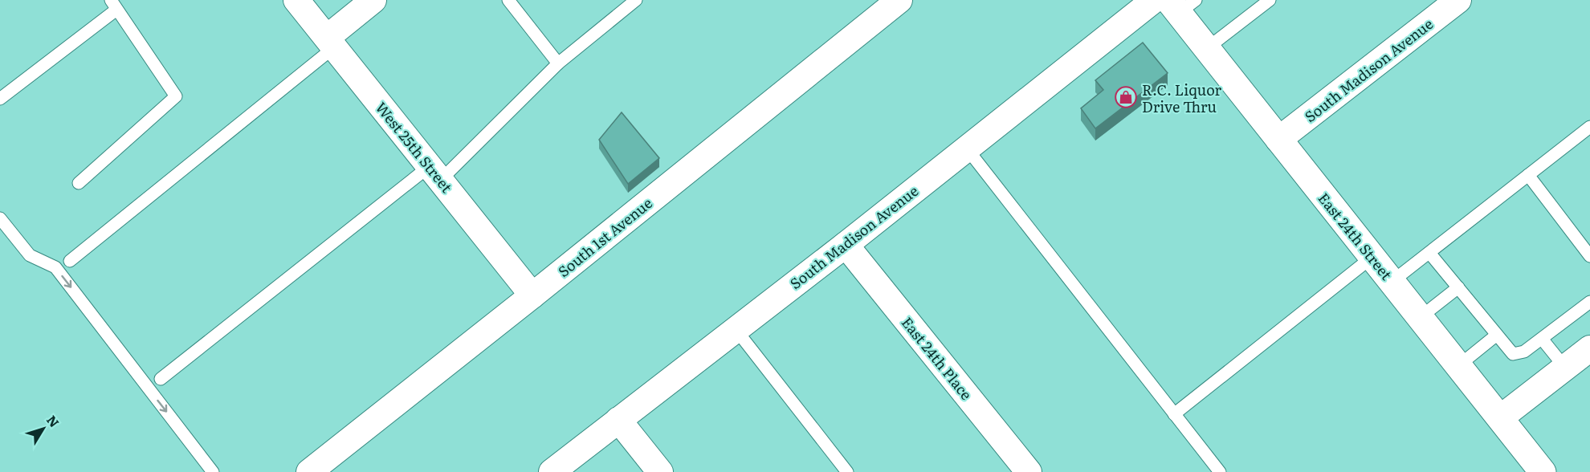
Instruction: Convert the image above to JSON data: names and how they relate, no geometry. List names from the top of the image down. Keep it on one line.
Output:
{"streets":{"main road":["East 24th Street"],"street":["South Madison Avenue","West 25th Street","South 1st Avenue","East 24th Place"]},"crossings":[["South Madison Avenue","East 24th Street"],["South Madison Avenue","East 24th Place"],["West 25th Street","South 1st Avenue"]],"places":{"shop":["R.C. Liquor Drive Thru"]},"north":"top right"}
